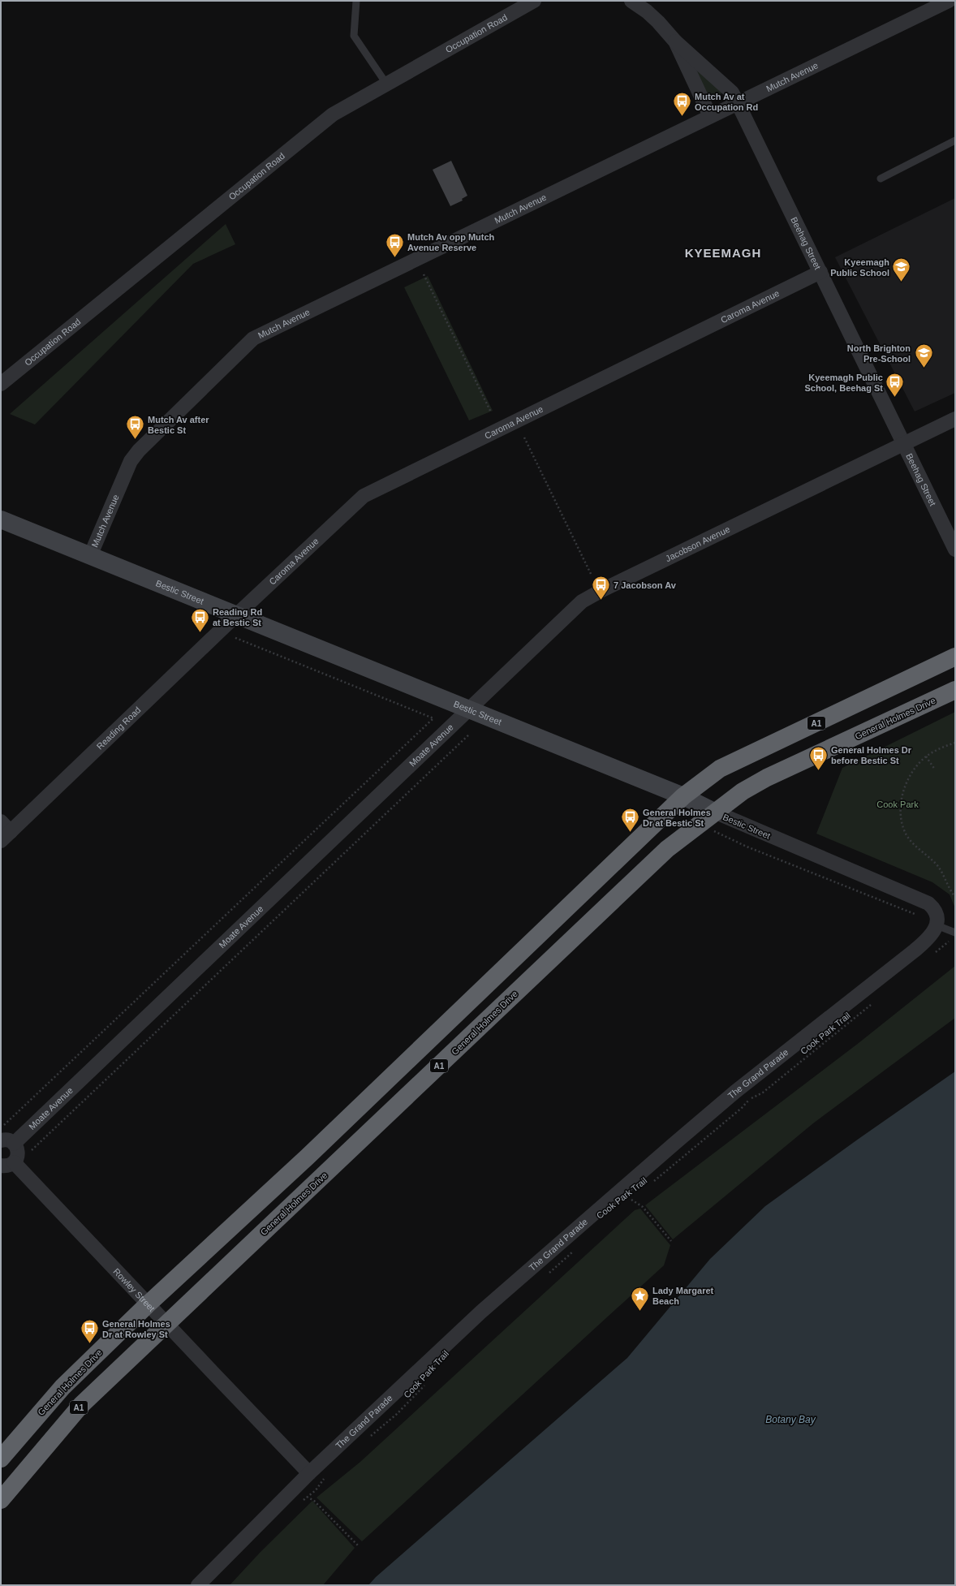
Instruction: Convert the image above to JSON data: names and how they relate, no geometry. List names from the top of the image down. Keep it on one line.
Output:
{"streets":{"highway":["General Holmes Drive","A1"],"main road":["Bestic Street"],"street":["Occupation Road","Mutch Avenue","Beehag Street","Caroma Avenue","Jacobson Avenue","Reading Road","Moate Avenue","The Grand Parade","Rowley Street"],"path":["Cook Park Trail"]},"crossings":[["Mutch Avenue","Beehag Street"],["Mutch Avenue","Bestic Street"],["Beehag Street","Caroma Avenue"],["Beehag Street","Jacobson Avenue"],["Caroma Avenue","Bestic Street"],["Caroma Avenue","Reading Road"],["Jacobson Avenue","Bestic Street"],["Jacobson Avenue","Moate Avenue"],["Bestic Street","General Holmes Drive"],["Bestic Street","Reading Road"],["Bestic Street","Moate Avenue"],["Bestic Street","The Grand Parade"],["General Holmes Drive","Rowley Street"],["The Grand Parade","Rowley Street"]],"districts":["KYEEMAGH"],"water":["Botany Bay"],"parks":["Cook Park"],"places":{"bus stop":["Mutch Av at Occupation Rd","Mutch Av opp Mutch Avenue Reserve","Kyeemagh Public School, Beehag St","Mutch Av after Bestic St","7 Jacobson Av","Reading Rd at Bestic St","General Holmes Dr before Bestic St","General Holmes Dr at Bestic St","General Holmes Dr at Rowley St"],"school or university":["Kyeemagh Public School","North Brighton Pre-School"],"place":["Lady Margaret Beach"]}}
